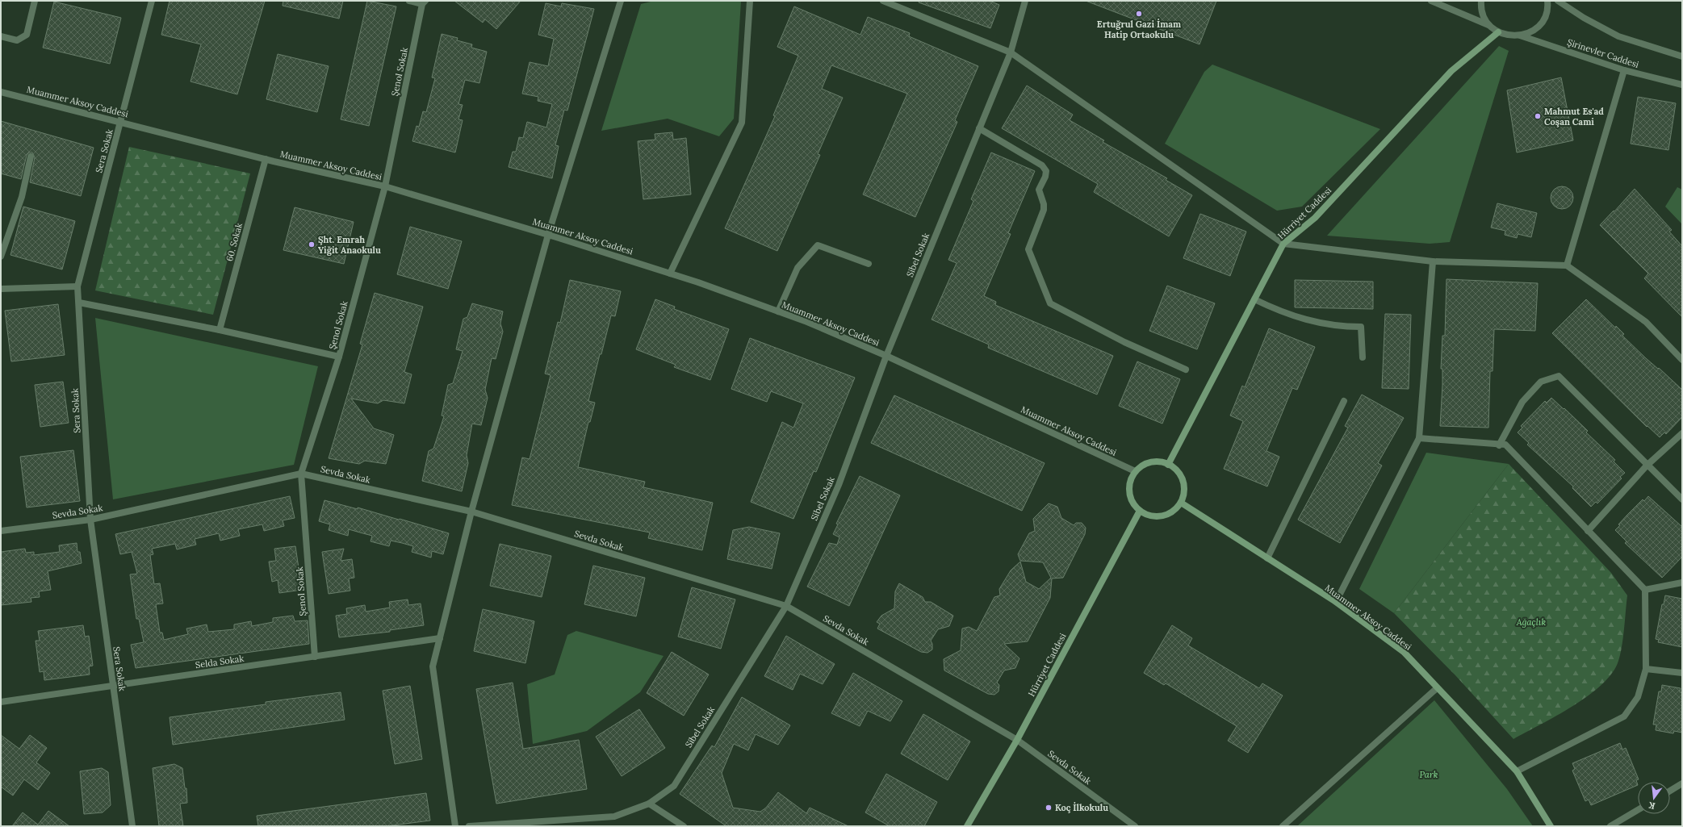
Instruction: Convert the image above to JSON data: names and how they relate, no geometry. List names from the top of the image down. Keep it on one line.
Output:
{"streets":{"main road":["Muammer Aksoy Caddesi","Hürriyet Caddesi"],"street":["Şirinevler Caddesi","Şenol Sokak","Sera Sokak","60. Sokak","Sibel Sokak","Sevda Sokak","Selda Sokak"]},"crossings":[["Şirinevler Caddesi","Hürriyet Caddesi"],["Şenol Sokak","Muammer Aksoy Caddesi"],["Şenol Sokak","Sevda Sokak"],["Şenol Sokak","Selda Sokak"],["Muammer Aksoy Caddesi","Sera Sokak"],["Muammer Aksoy Caddesi","Hürriyet Caddesi"],["Muammer Aksoy Caddesi","60. Sokak"],["Muammer Aksoy Caddesi","Sibel Sokak"],["Sera Sokak","Sevda Sokak"],["Sera Sokak","Selda Sokak"],["Hürriyet Caddesi","Sevda Sokak"],["Sibel Sokak","Sevda Sokak"]],"parks":["Ağaçlık","Park"],"places":["Ertuğrul Gazi İmam Hatip Ortaokulu","Mahmut Es'ad Coşan Cami","Şht. Emrah Yiğit Anaokulu","Koç İlkokulu"],"north":"bottom"}
